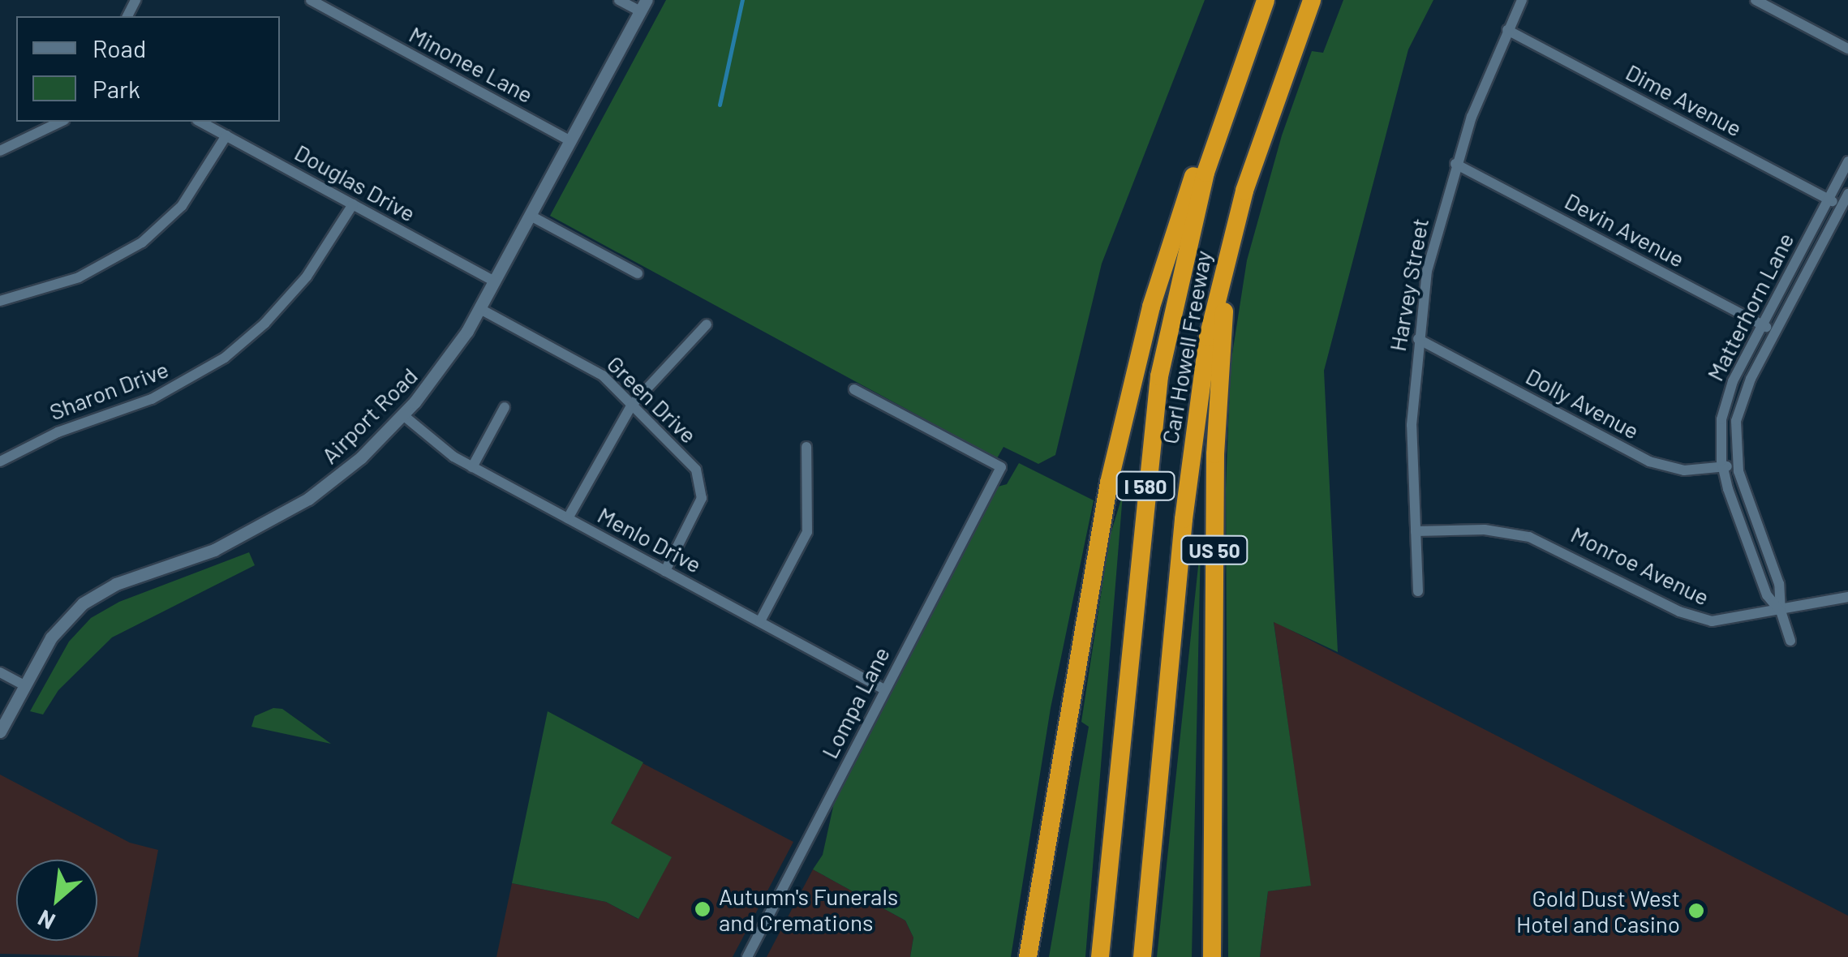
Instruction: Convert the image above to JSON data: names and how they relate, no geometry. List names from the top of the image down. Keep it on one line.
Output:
{"streets":{"highway":["Carl Howell Freeway","I 580","US 50"],"street":["Minonee Lane","Dime Avenue","Douglas Drive","Devin Avenue","Harvey Street","Matterhorn Lane","Sharon Drive","Green Drive","Dolly Avenue","Airport Road","Menlo Drive","Monroe Avenue","Lompa Lane"]},"crossings":[["Minonee Lane","Airport Road"],["Dime Avenue","Harvey Street"],["Dime Avenue","Matterhorn Lane"],["Douglas Drive","Sharon Drive"],["Douglas Drive","Airport Road"],["Devin Avenue","Harvey Street"],["Devin Avenue","Matterhorn Lane"],["Harvey Street","Dolly Avenue"],["Harvey Street","Monroe Avenue"],["Matterhorn Lane","Dolly Avenue"],["Matterhorn Lane","Monroe Avenue"],["Carl Howell Freeway","US 50"],["Green Drive","Airport Road"],["Green Drive","Menlo Drive"],["Airport Road","Menlo Drive"],["Menlo Drive","Lompa Lane"]],"places":["Autumn's Funerals and Cremations","Gold Dust West Hotel and Casino"],"legend":["Road","Park"],"north":"bottom left"}
